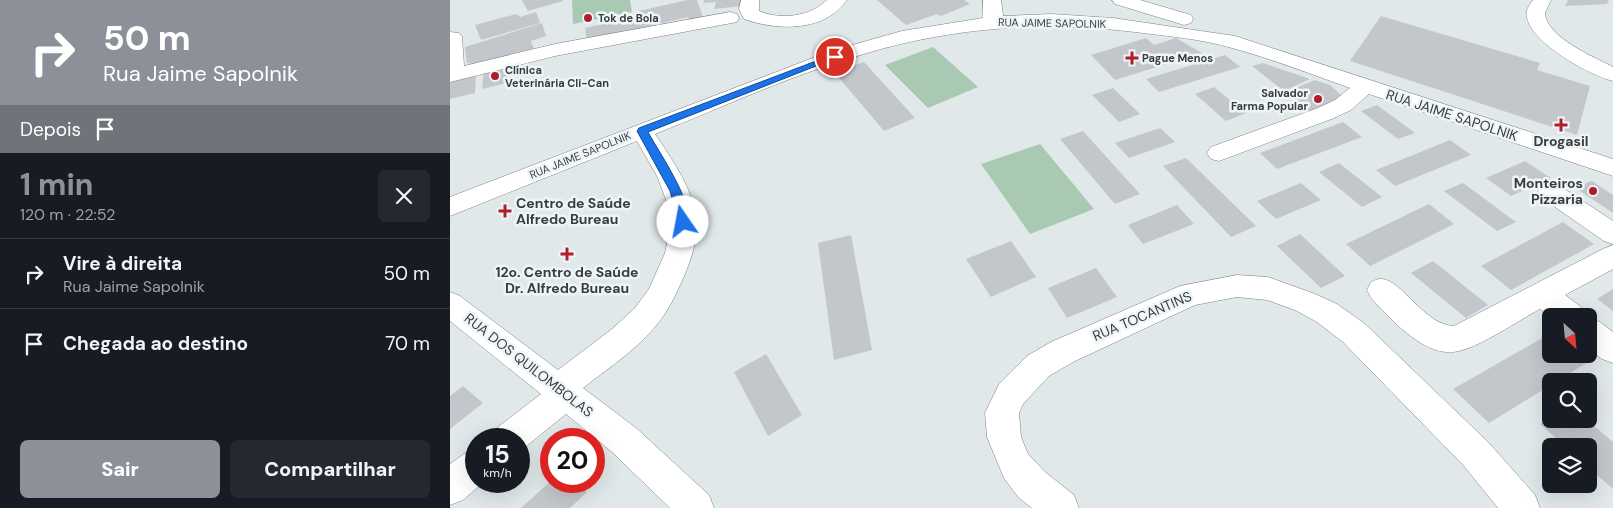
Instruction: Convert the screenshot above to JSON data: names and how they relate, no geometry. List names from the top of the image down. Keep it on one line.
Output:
{"streets":{"street":["RUA JAIME SAPOLNIK","RUA TOCANTINS","RUA DOS QUILOMBOLAS"]},"places":{"other":["Tok de Bola","Clínica Veterinária Cli-Can","Salvador Farma Popular","Monteiros Pizzaria"],"health":["Pague Menos","Drogasil","Centro de Saúde Alfredo Bureau","12o. Centro de Saúde Dr. Alfredo Bureau"]},"north":"bottom right","page":{"turn":["50 m","Rua Jaime Sapolnik"],"then":"Depois","heading":["1 min","120 m · 22:52"],"list":[{"name":"Vire à direita","note":"Rua Jaime Sapolnik","value":"50 m"},{"name":"Chegada ao destino","value":"70 m"}],"speed":"15 km/h","limit":"20","buttons":["Sair","Compartilhar"]}}
